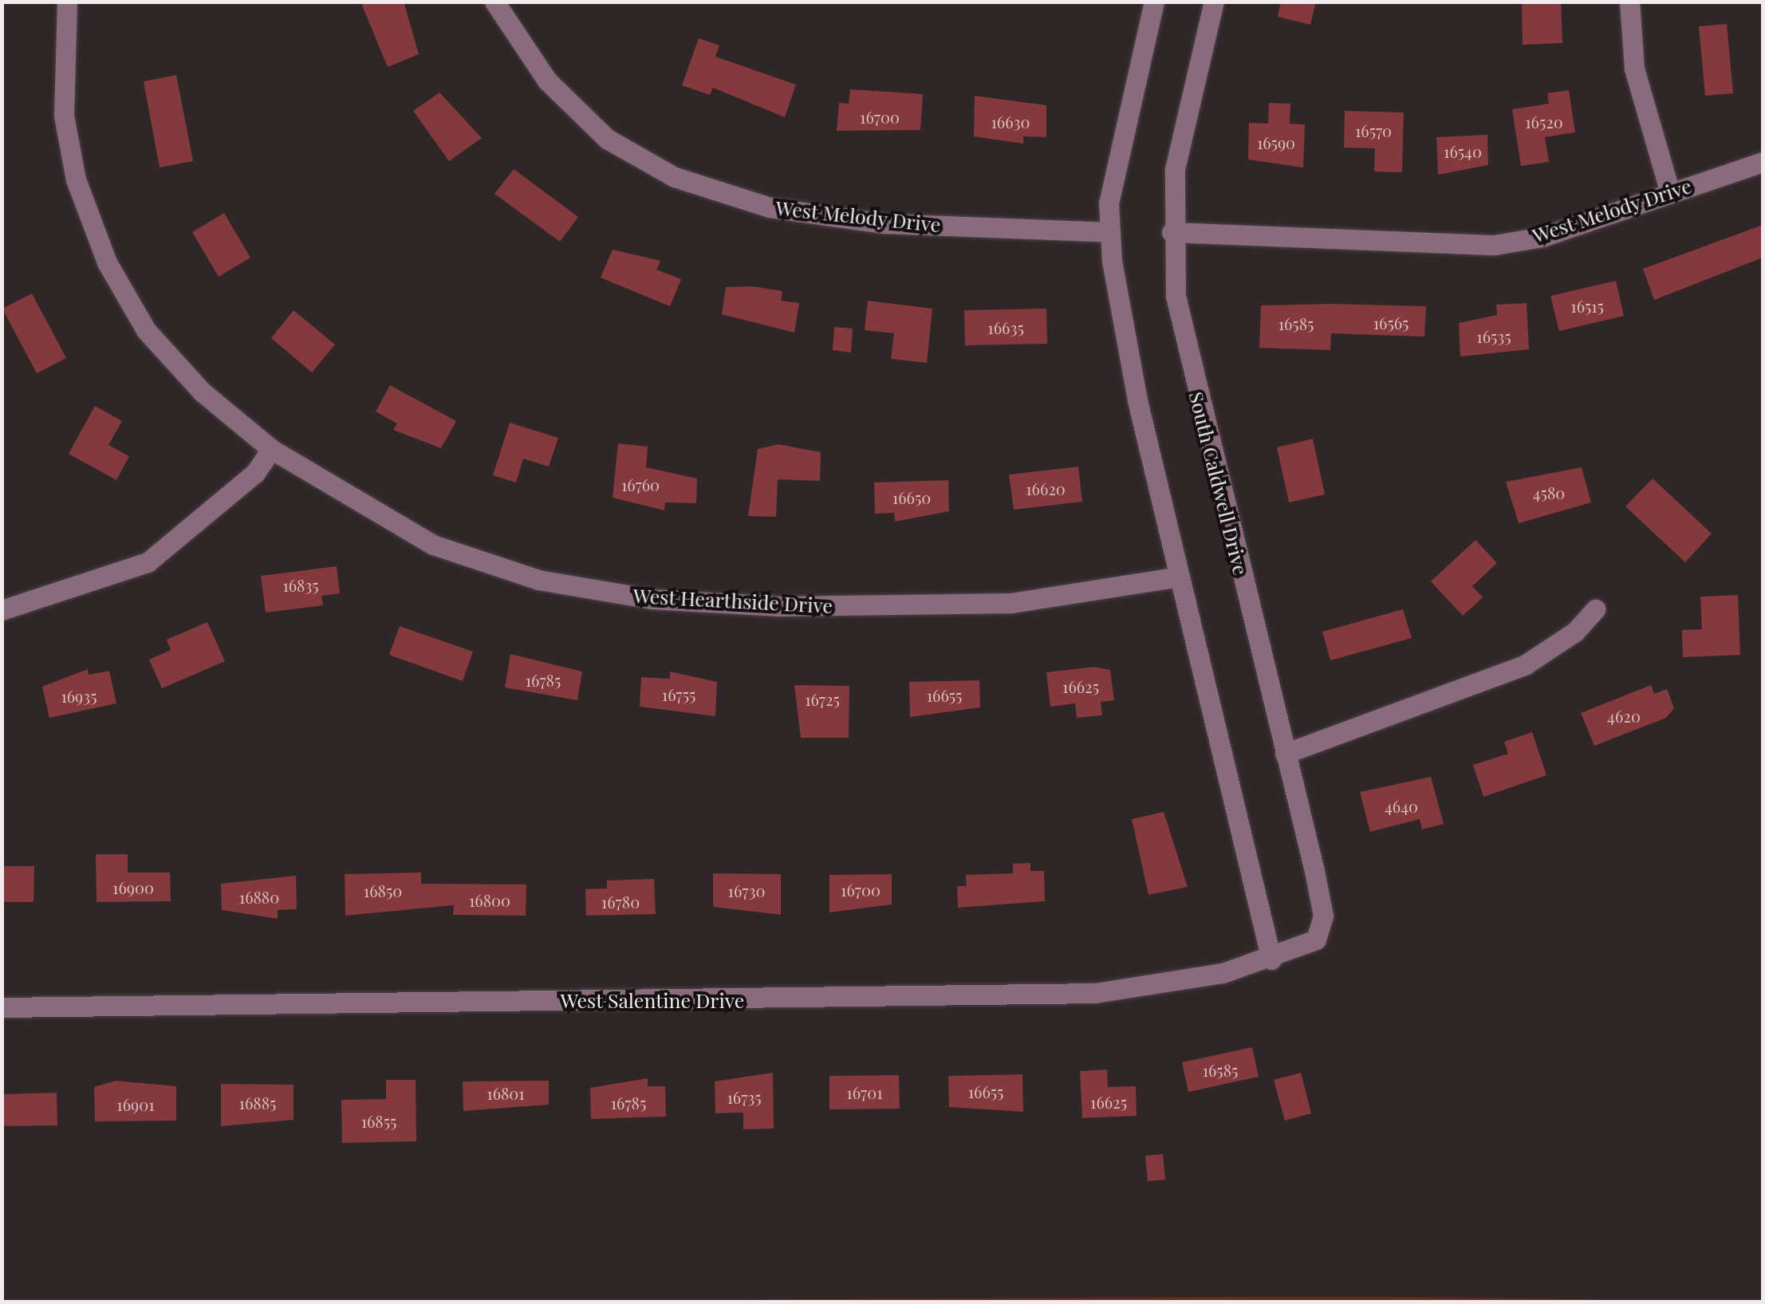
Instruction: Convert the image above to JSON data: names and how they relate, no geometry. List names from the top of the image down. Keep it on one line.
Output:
{"streets":{"street":["West Melody Drive","South Caldwell Drive","West Hearthside Drive","West Salentine Drive"]},"crossings":[["West Melody Drive","South Caldwell Drive"],["South Caldwell Drive","West Salentine Drive"]],"house_numbers":["16700","16630","16520","16570","16590","16540","16515","16565","16585","16635","16535","16760","16620","4580","16650","16835","16785","16625","16755","16655","16935","16725","4620","4640","16900","16700","16850","16730","16880","16800","16780","16585","16655","16701","16801","16735","16625","16885","16785","16901","16855"]}
